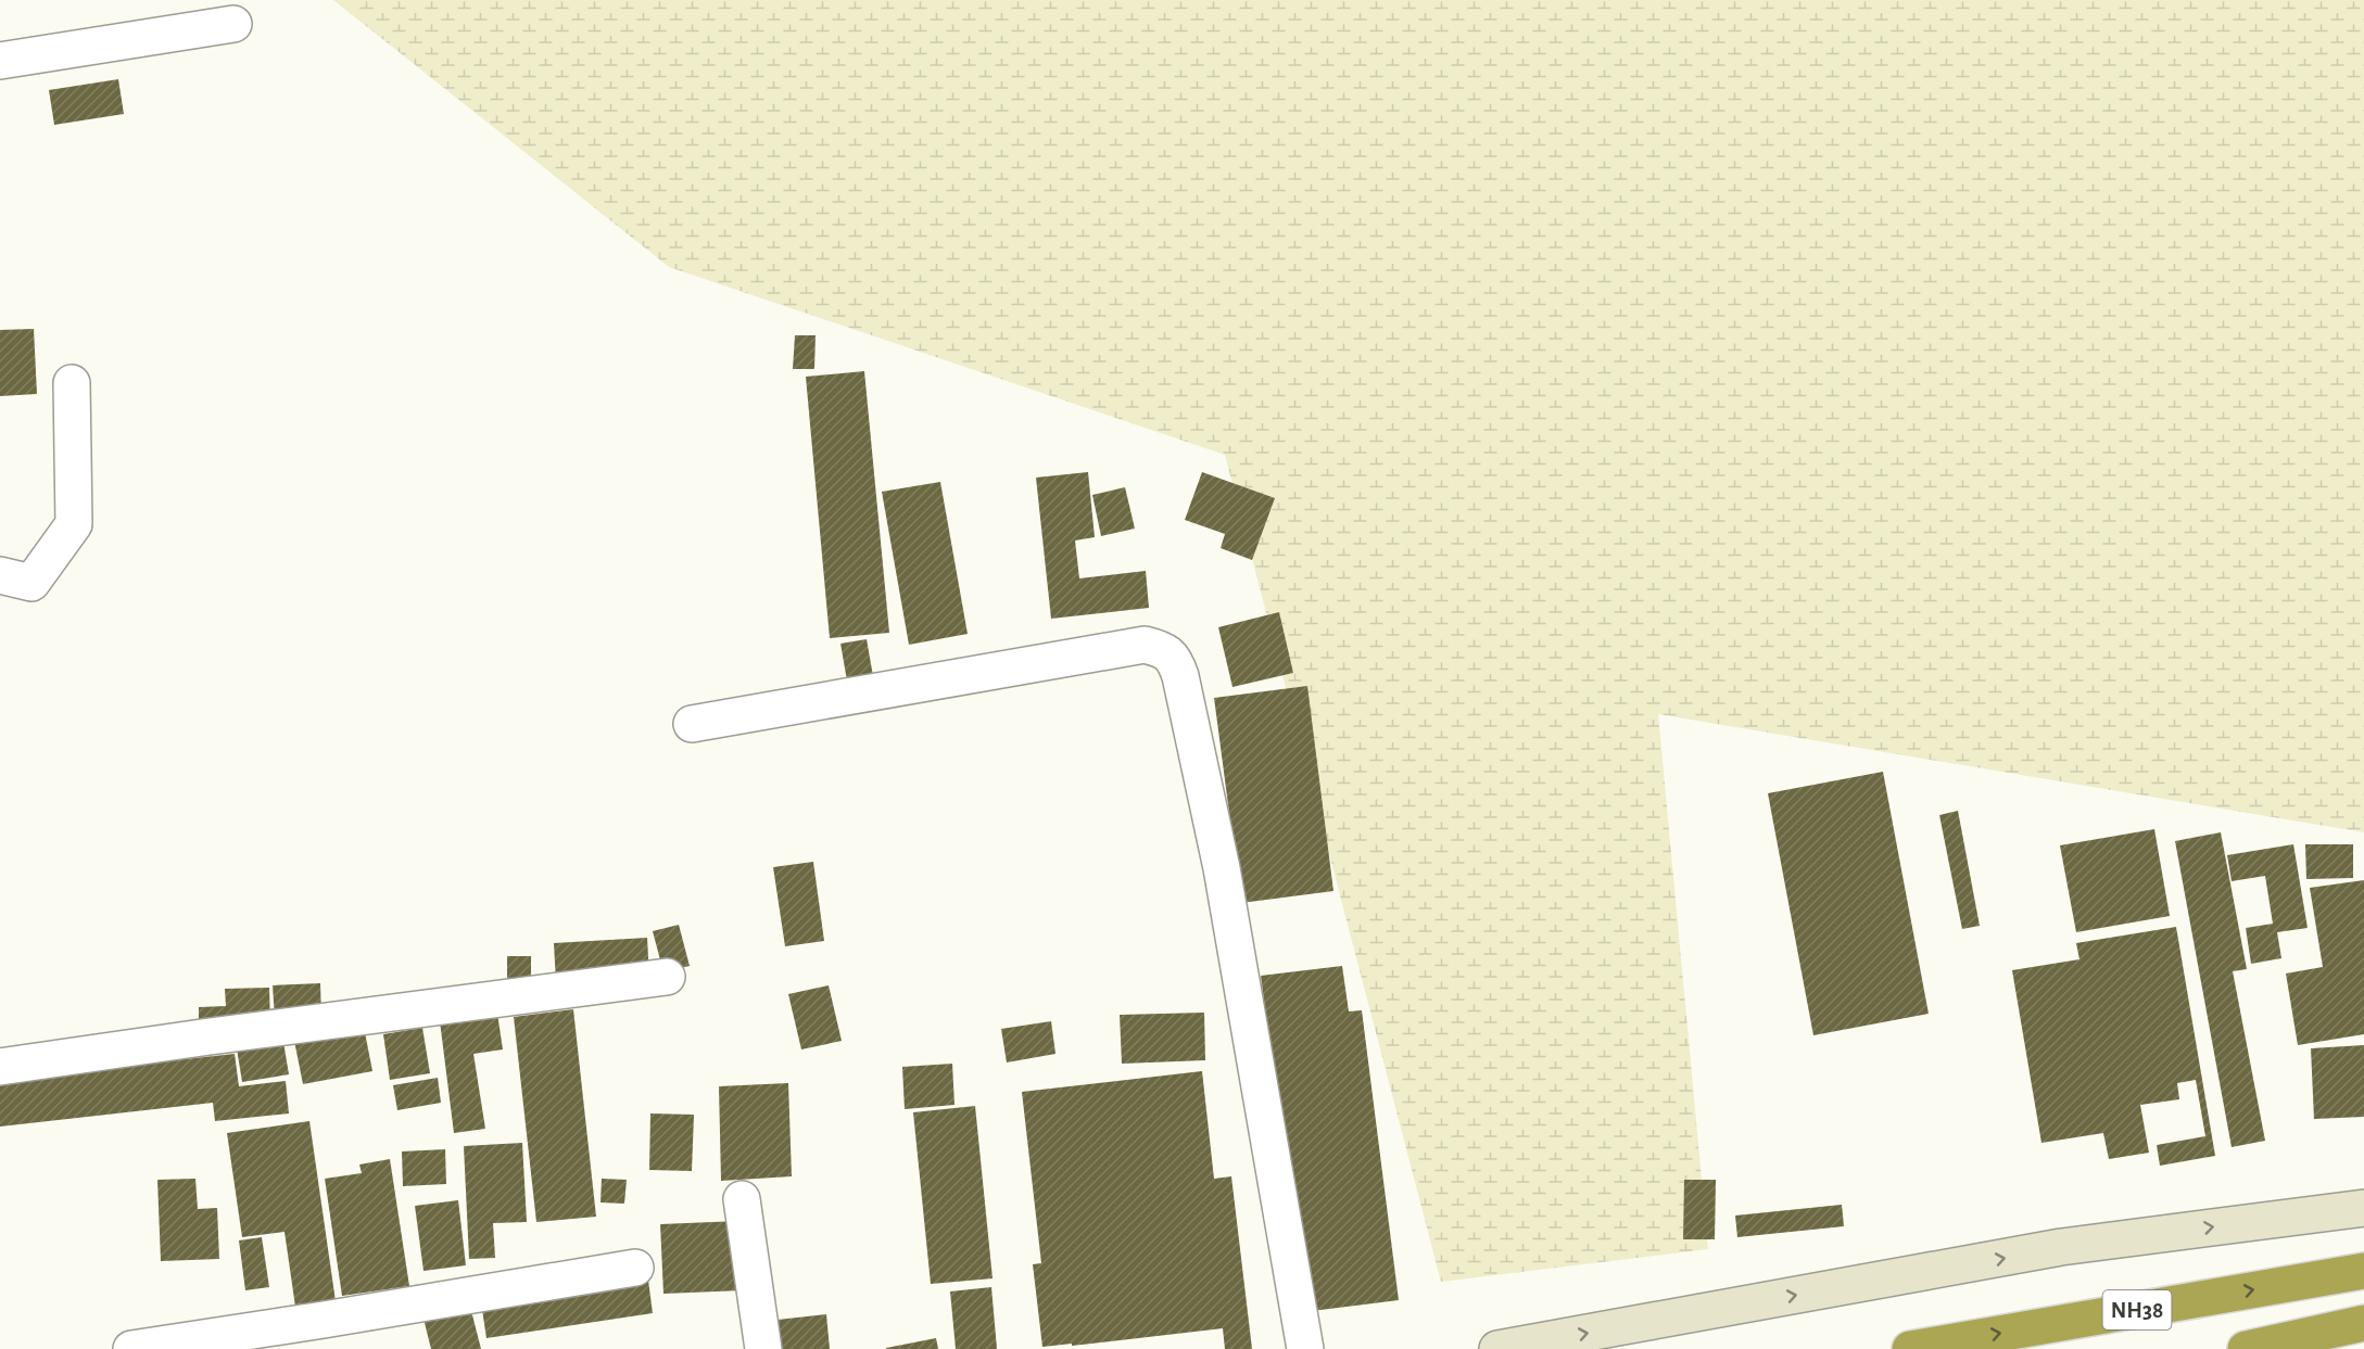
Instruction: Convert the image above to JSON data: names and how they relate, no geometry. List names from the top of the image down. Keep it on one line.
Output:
{"streets":{"highway":["NH38"]}}
